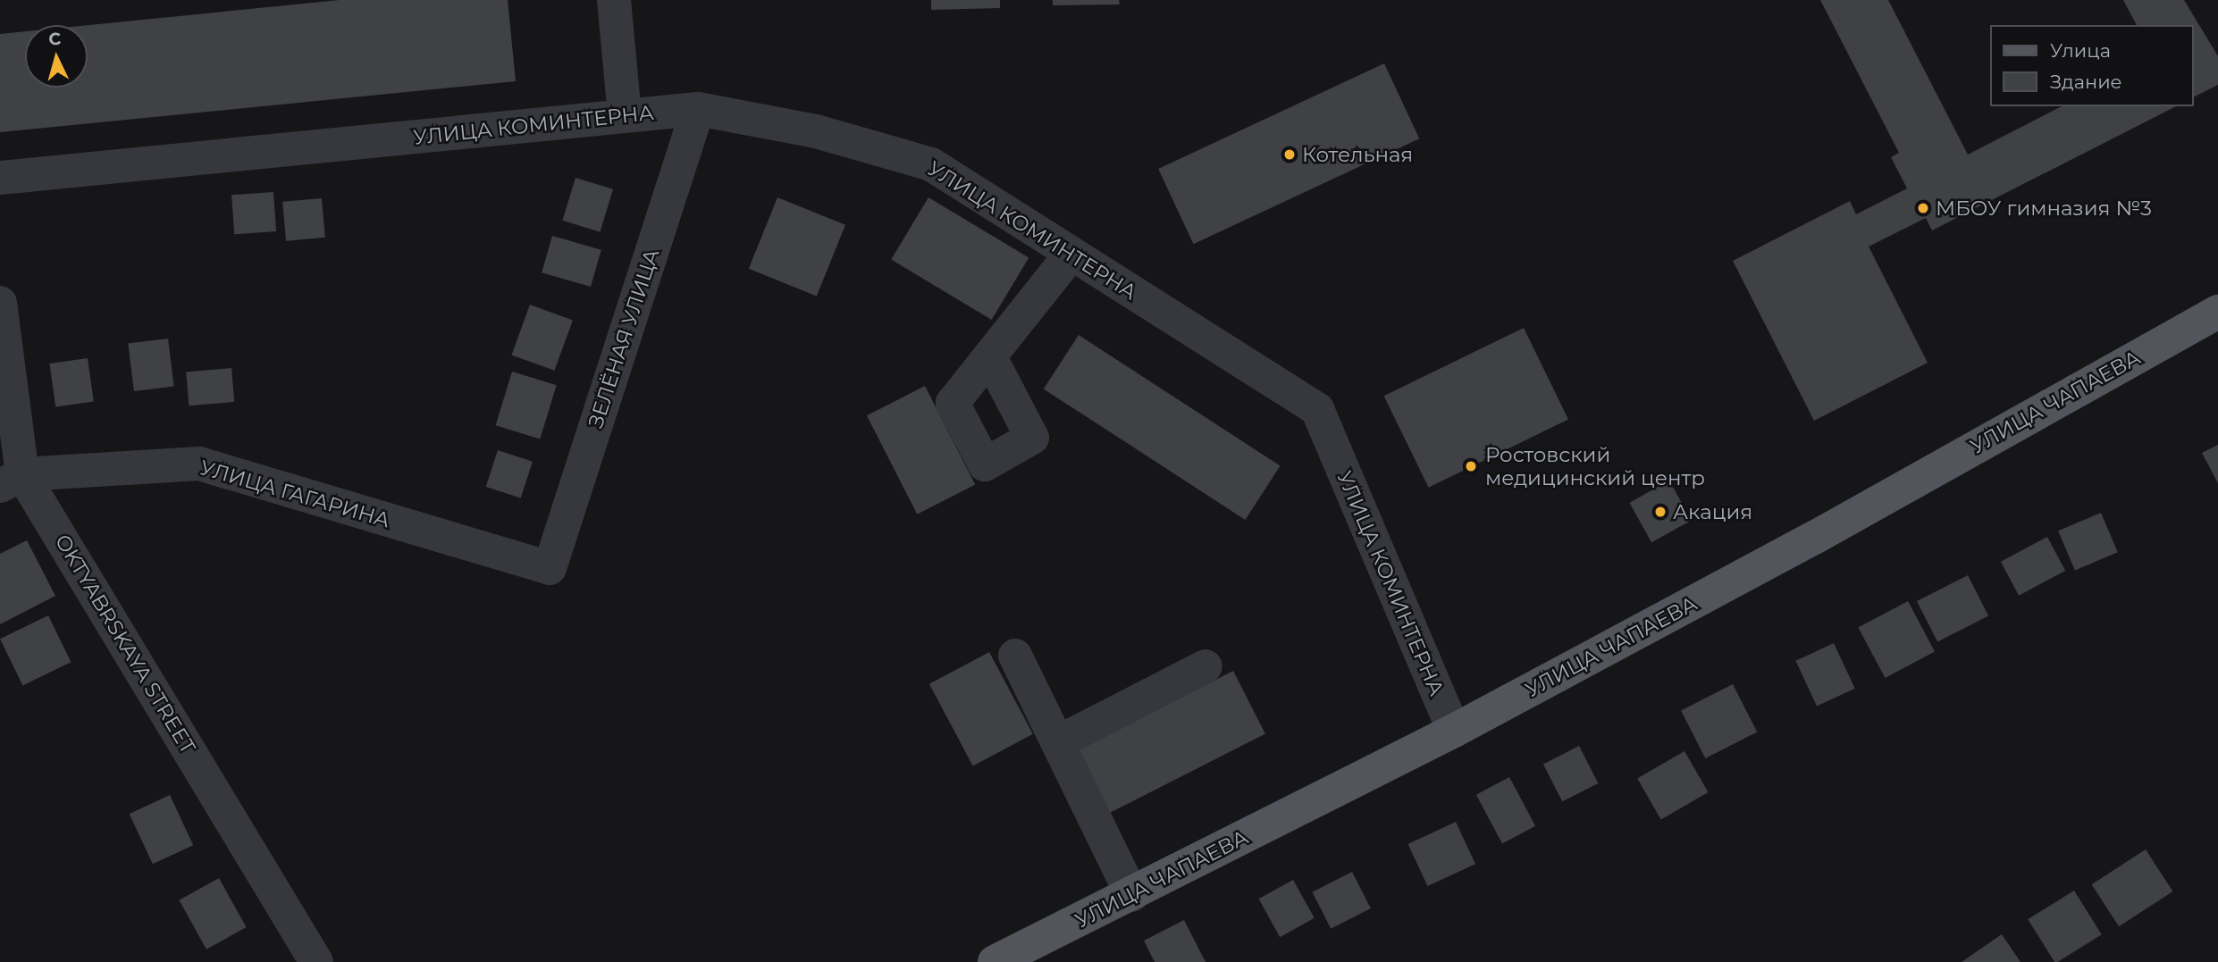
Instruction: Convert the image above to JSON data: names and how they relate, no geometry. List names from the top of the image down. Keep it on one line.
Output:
{"streets":{"main road":["УЛИЦА ЧАПАЕВА"],"street":["УЛИЦА КОМИНТЕРНА","ЗЕЛЁНАЯ УЛИЦА","УЛИЦА ГАГАРИНА","OKTYABRSKAYA STREET"]},"crossings":[["УЛИЦА КОМИНТЕРНА","ЗЕЛЁНАЯ УЛИЦА"],["УЛИЦА КОМИНТЕРНА","УЛИЦА ЧАПАЕВА"],["ЗЕЛЁНАЯ УЛИЦА","УЛИЦА ГАГАРИНА"],["УЛИЦА ГАГАРИНА","OKTYABRSKAYA STREET"]],"places":["Котельная","МБОУ гимназия №3","Ростовский медицинский центр","Акация"],"legend":["Улица","Здание"],"north":"top"}
